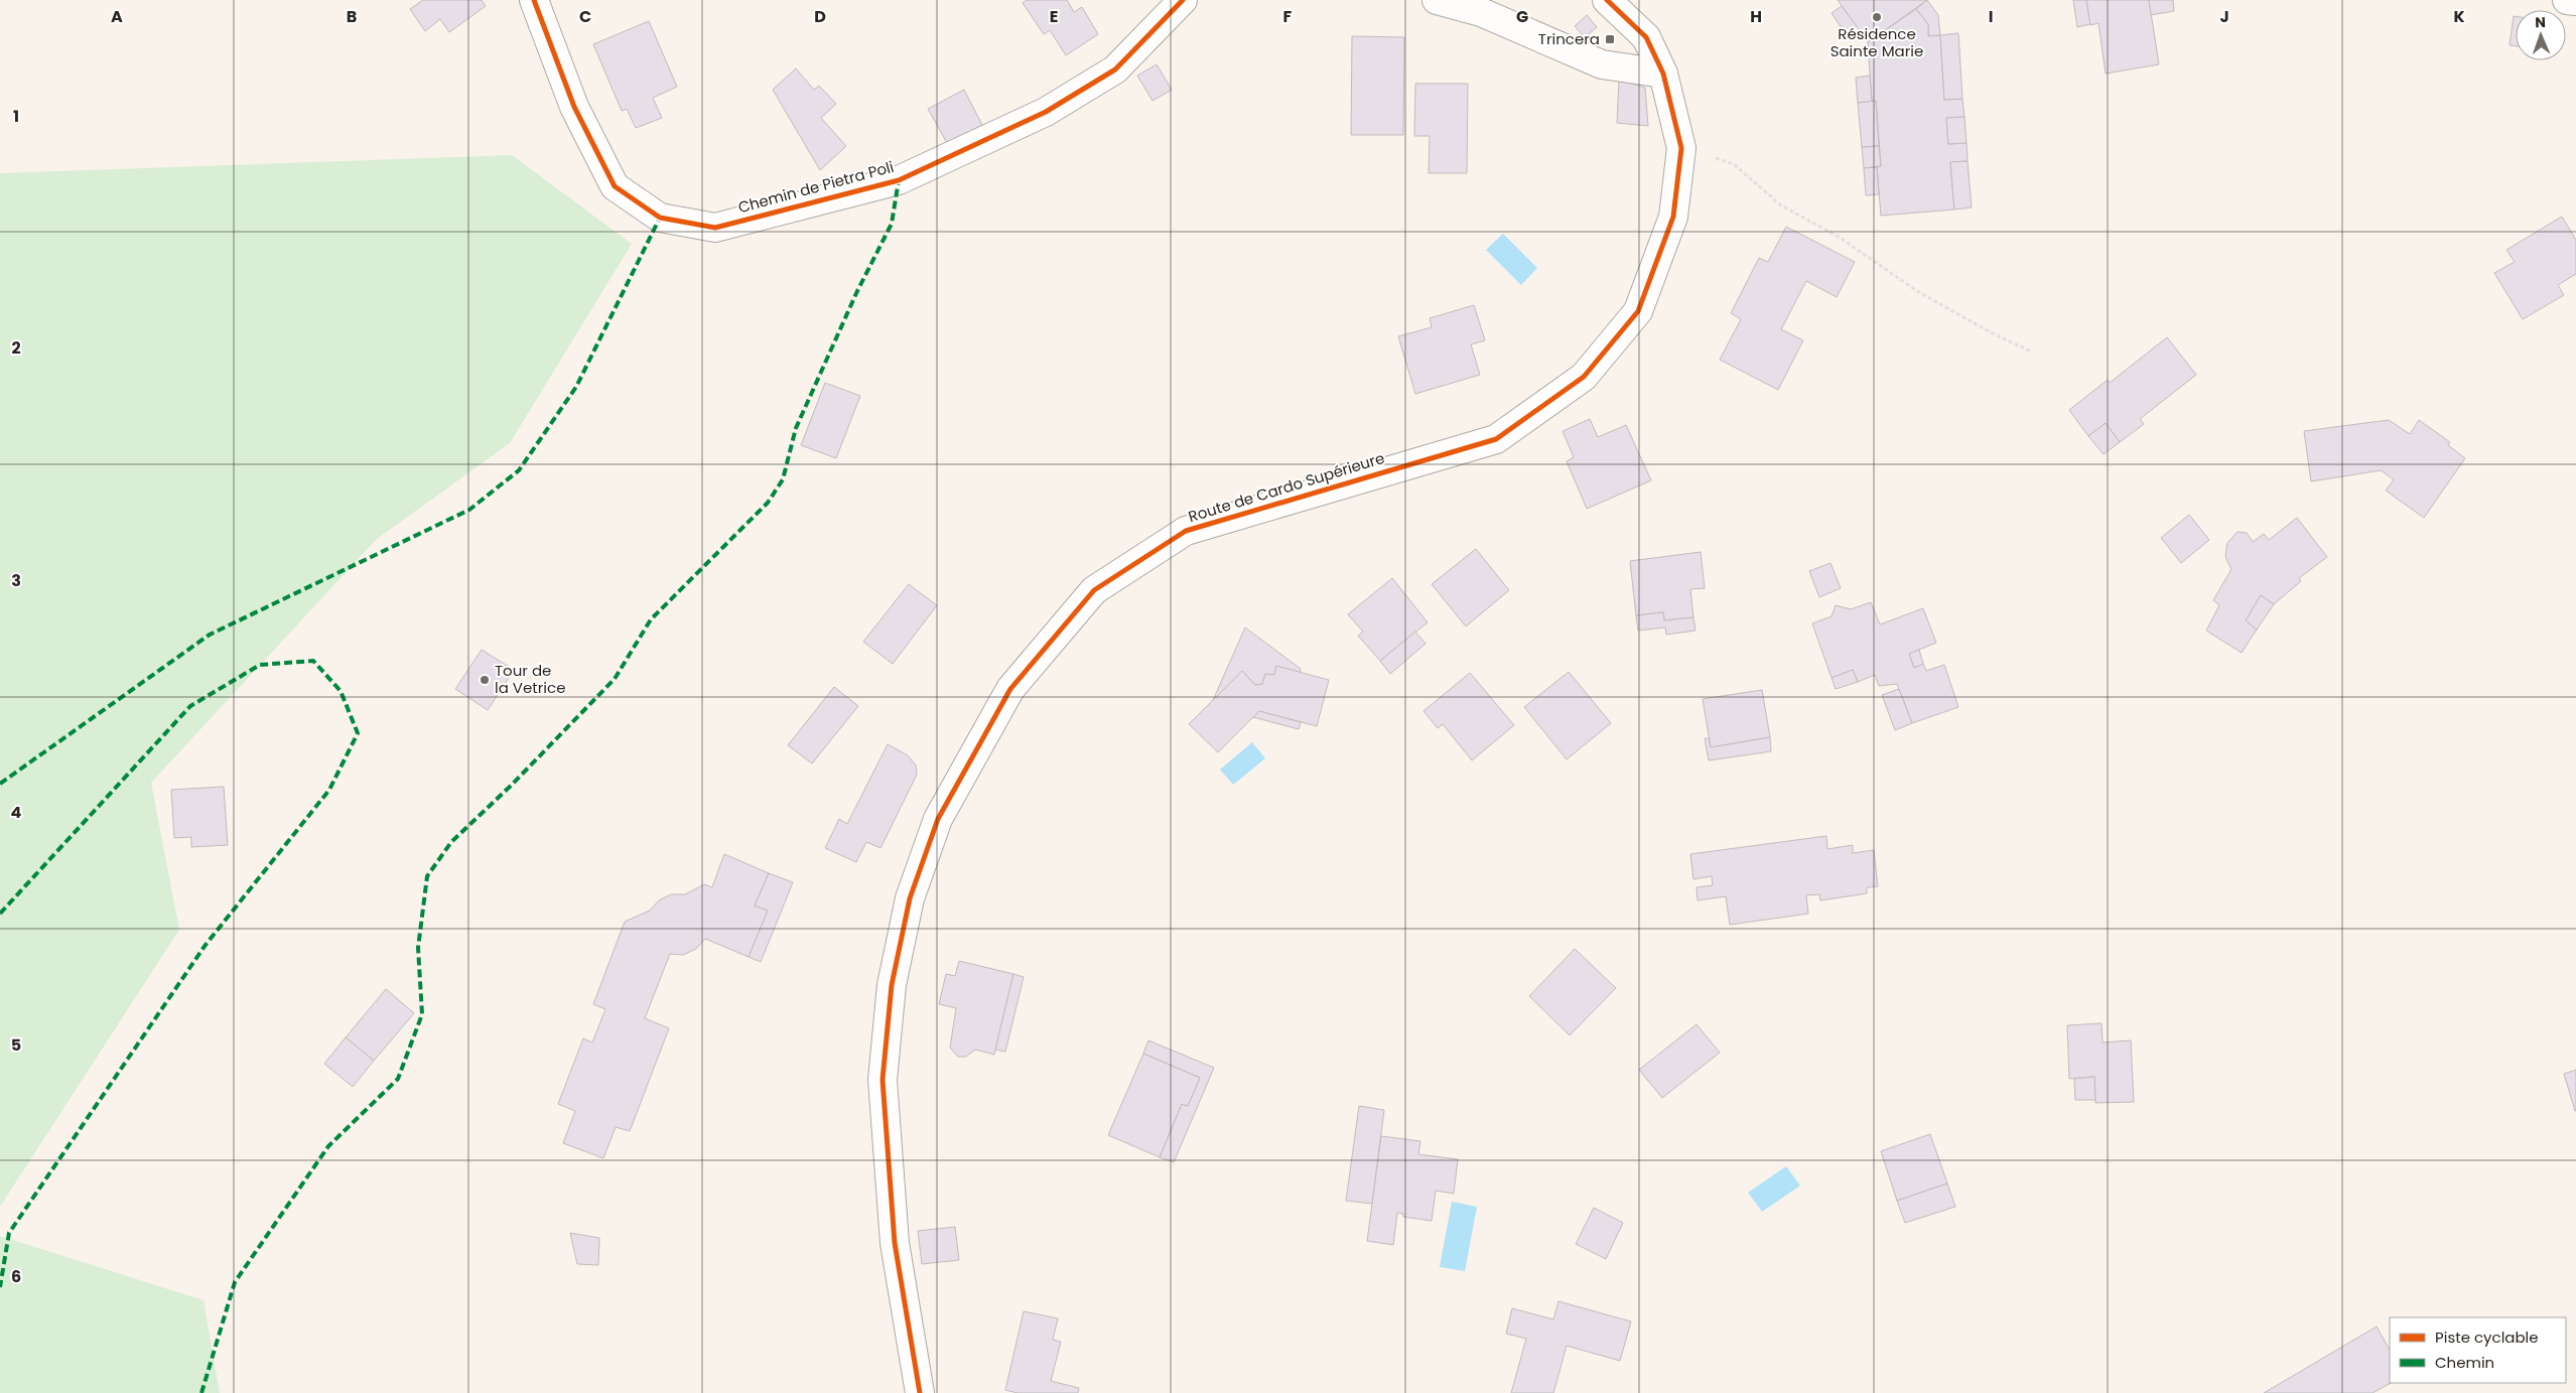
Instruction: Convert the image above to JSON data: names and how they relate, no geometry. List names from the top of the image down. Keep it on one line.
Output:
{"streets":{"street":["Chemin de Pietra Poli","Route de Cardo Supérieure"]},"places":{"other":["Résidence Sainte Marie","Tour de la Vetrice"],"transit":["Trincera"]},"legend":["Piste cyclable","Chemin"],"north":"top","grid":{"columns":["A","B","C","D","E","F","G","H","I","J","K"],"rows":["1","2","3","4","5","6"]}}
